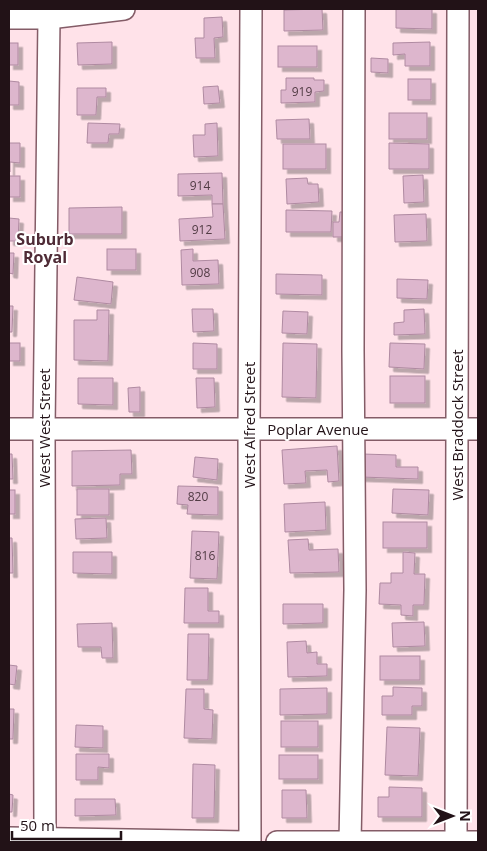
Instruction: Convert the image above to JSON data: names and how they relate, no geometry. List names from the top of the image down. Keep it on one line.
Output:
{"streets":{"street":["West Alfred Street","West Braddock Street","West West Street","Poplar Avenue"]},"crossings":[["West Alfred Street","Poplar Avenue"],["West Braddock Street","Poplar Avenue"],["West West Street","Poplar Avenue"]],"districts":["Suburb Royal"],"house_numbers":["919","914","912","908","820","816"],"scale_bar":"50 m","north":"right"}
